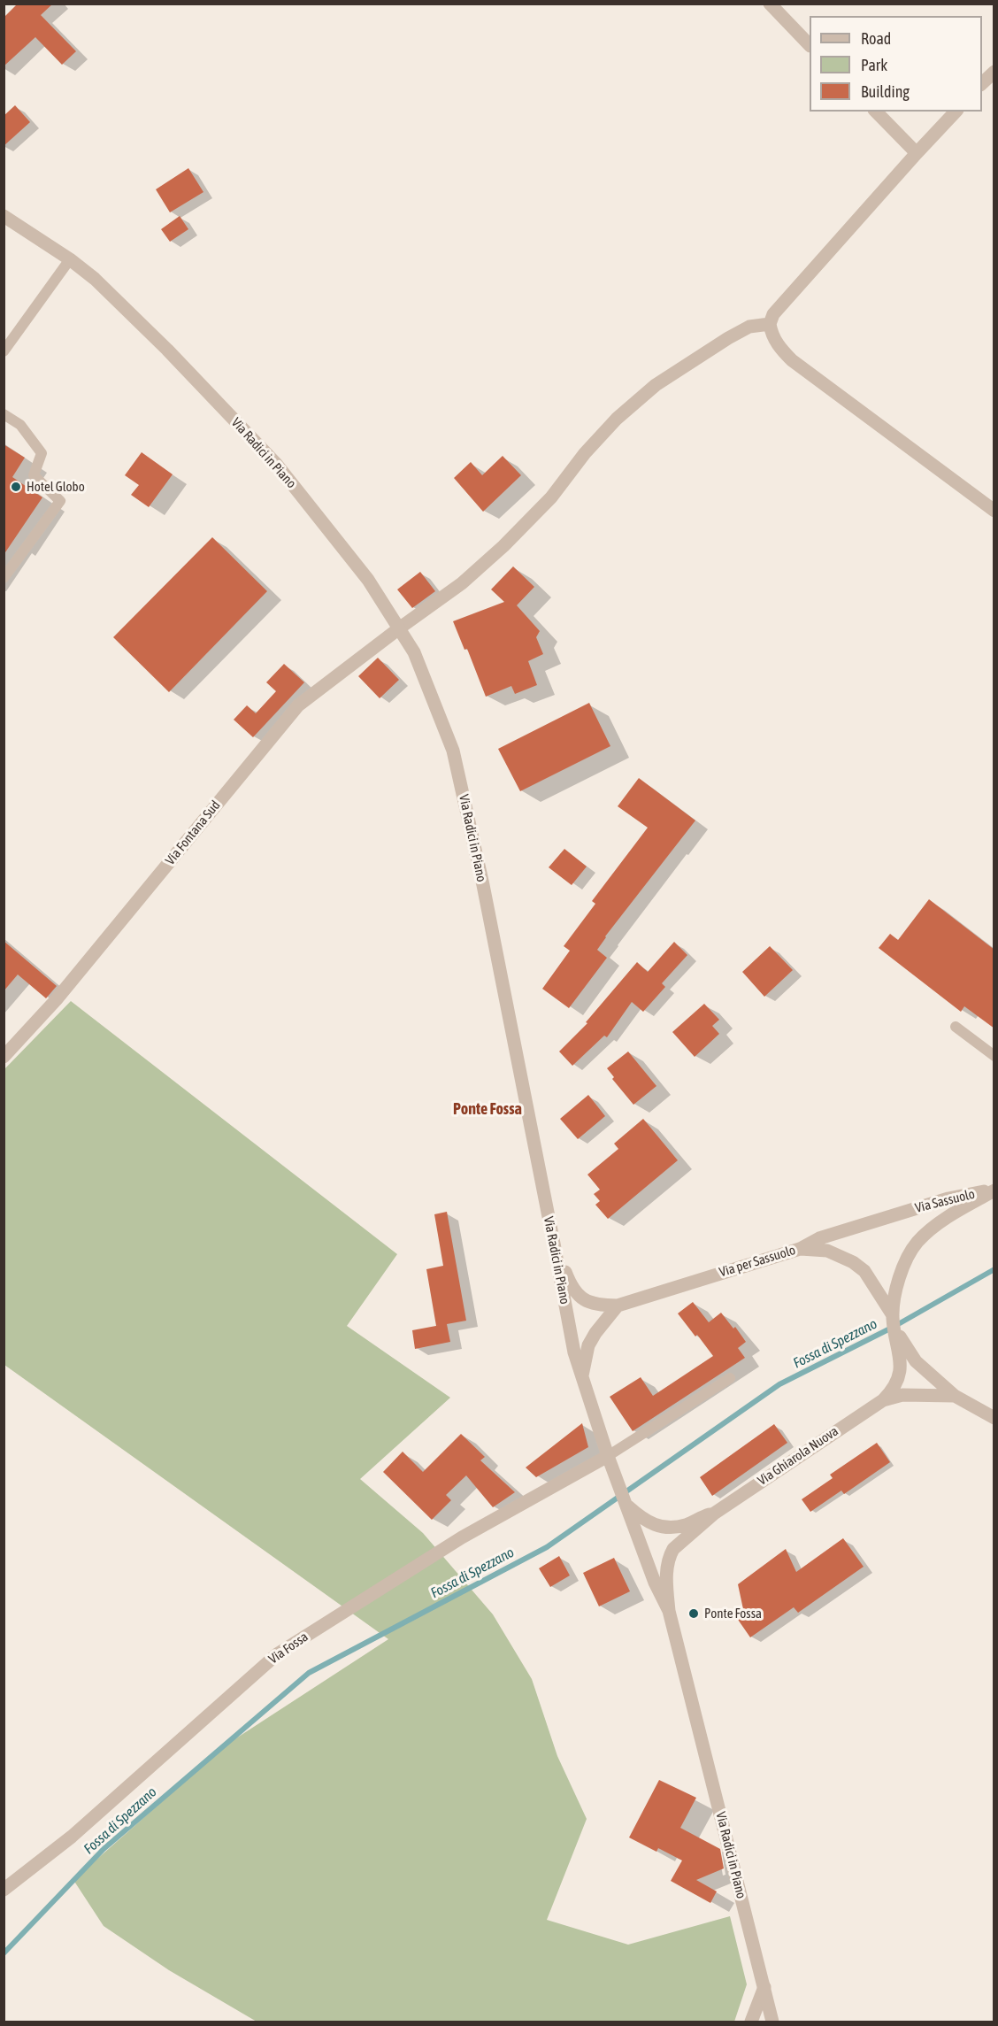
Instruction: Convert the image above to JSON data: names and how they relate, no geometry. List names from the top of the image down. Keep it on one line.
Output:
{"streets":{"street":["Via Radici in Piano","Via Fontana Sud","Via Sassuolo","Via per Sassuolo","Via Ghiarola Nuova","Via Fossa"]},"crossings":[["Via Radici in Piano","Via Fontana Sud"],["Via Radici in Piano","Via Fossa"],["Via Sassuolo","Via per Sassuolo"]],"districts":["Ponte Fossa"],"water":["Fossa di Spezzano"],"places":["Hotel Globo","Ponte Fossa"],"legend":["Road","Park","Building"]}
